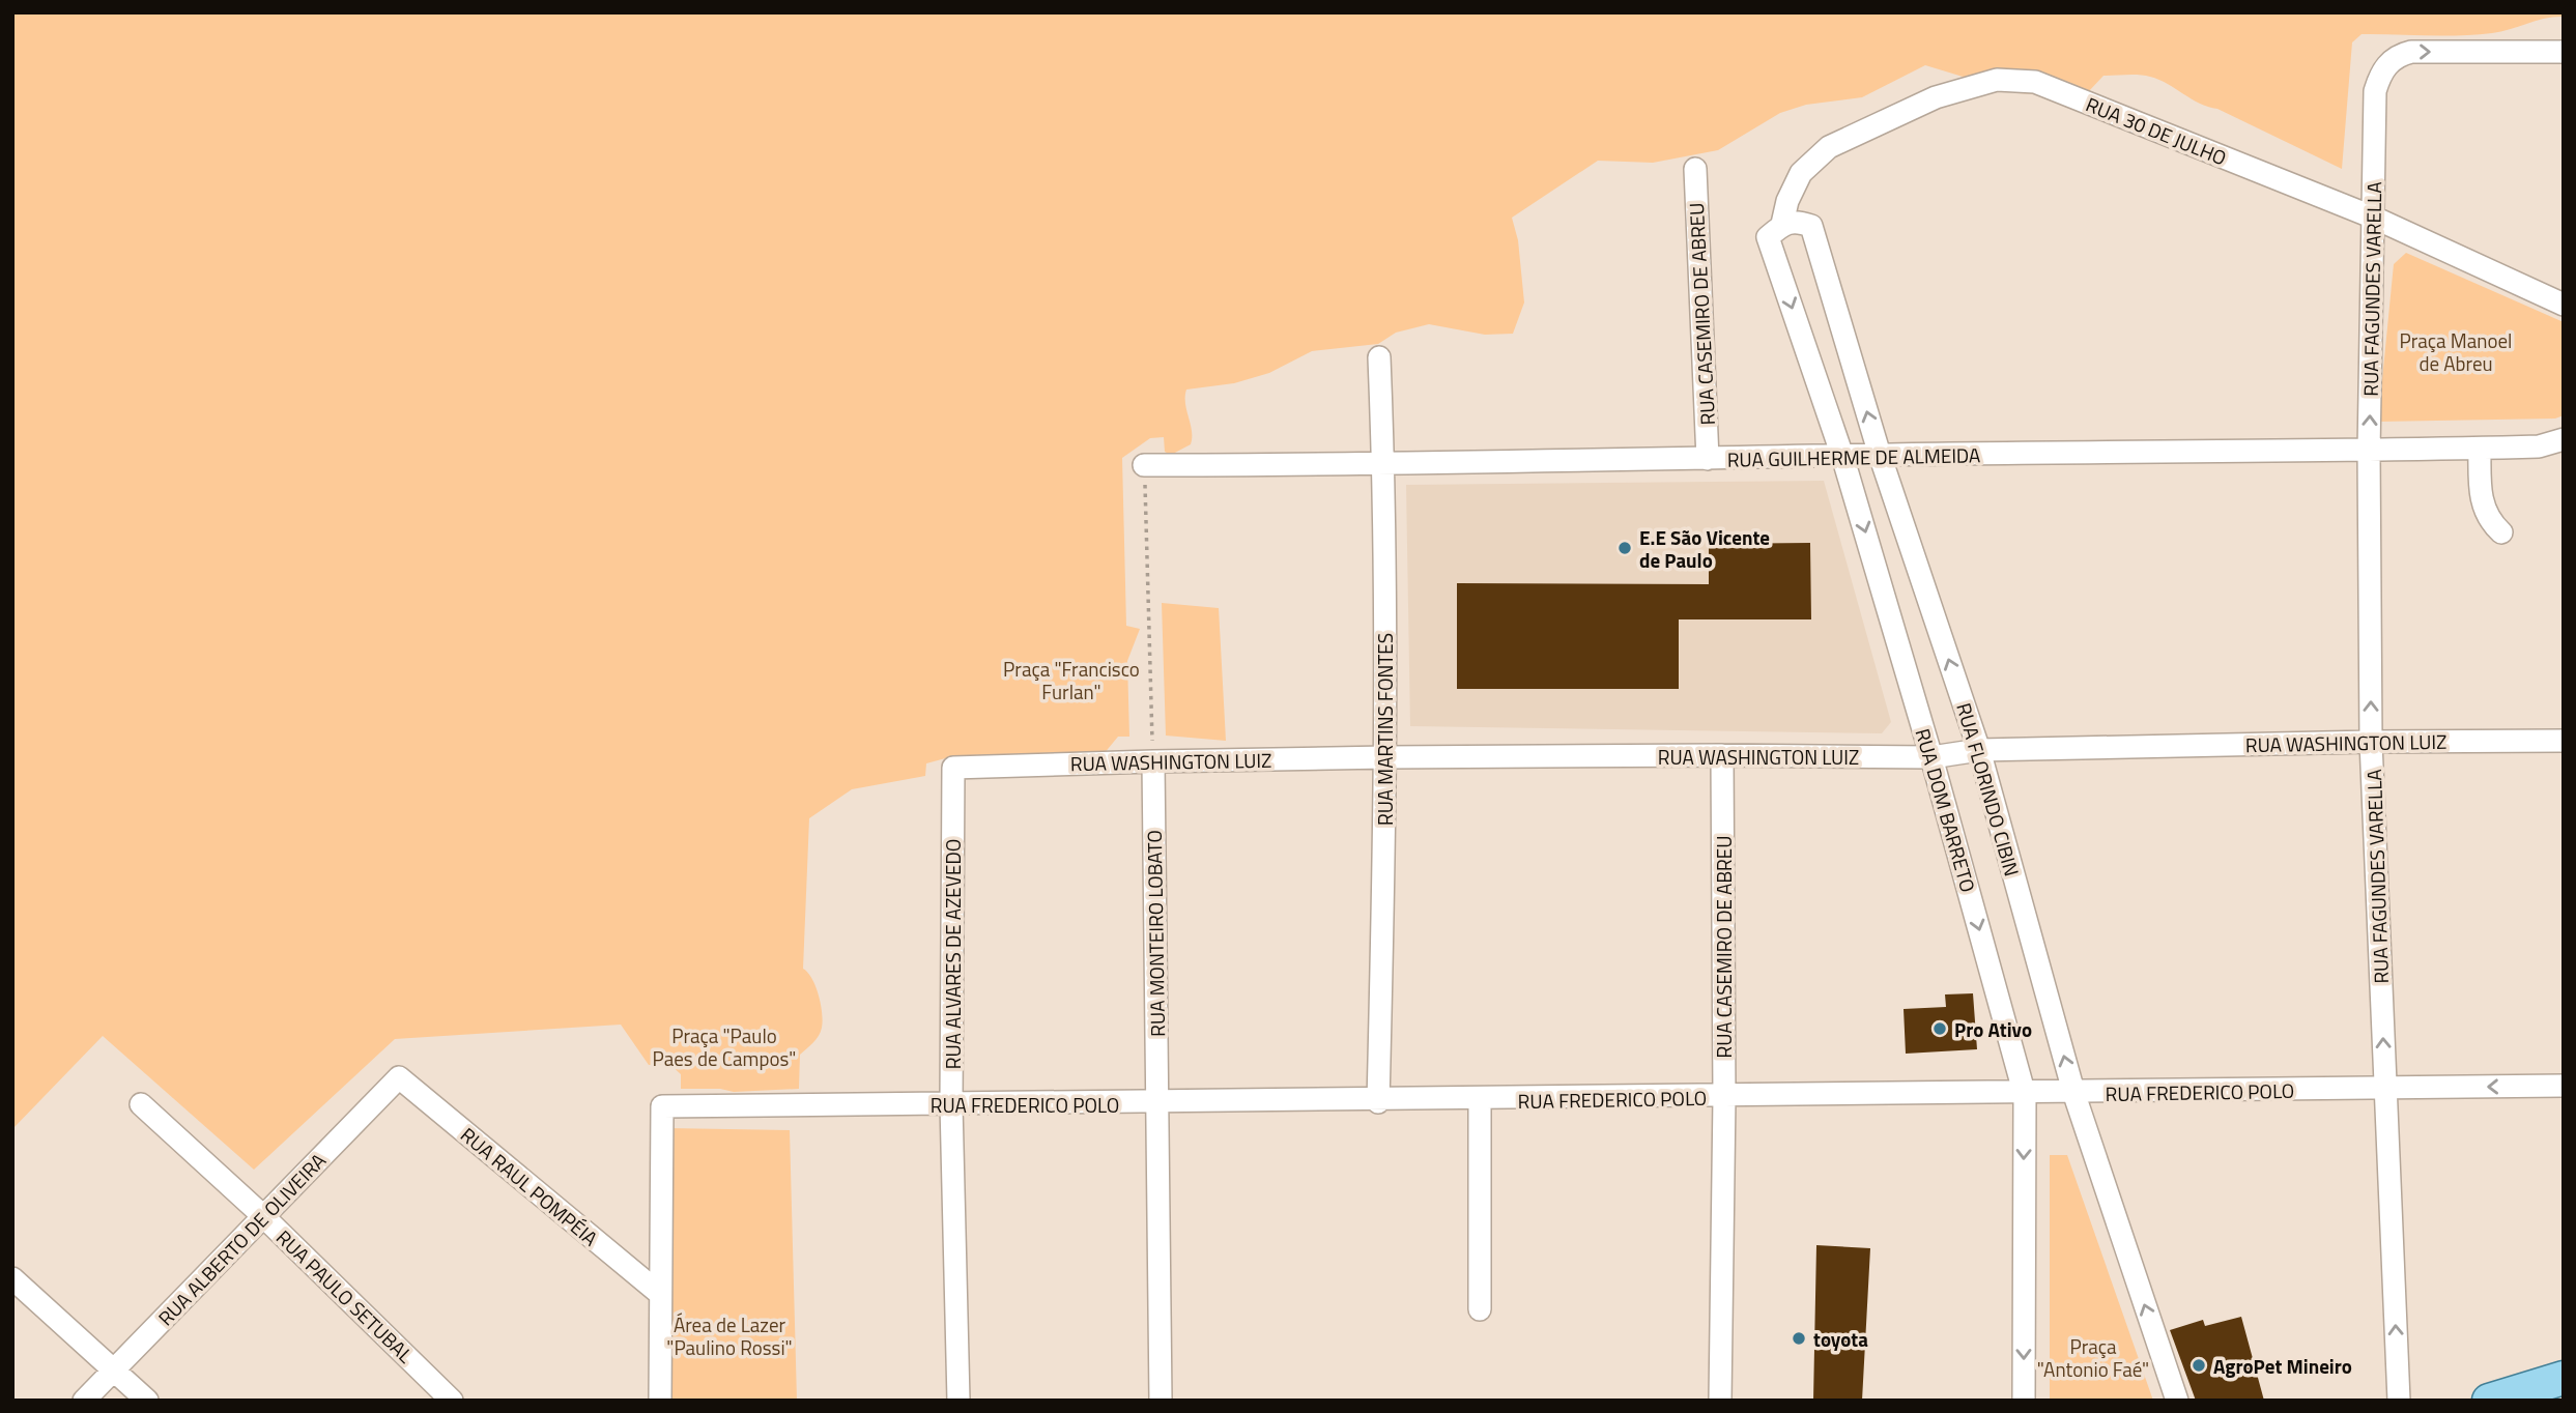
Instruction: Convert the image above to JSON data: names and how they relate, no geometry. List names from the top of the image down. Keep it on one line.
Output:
{"streets":{"street":["RUA 30 DE JULHO","RUA FAGUNDES VARELLA","RUA CASEMIRO DE ABREU","RUA GUILHERME DE ALMEIDA","RUA MARTINS FONTES","RUA WASHINGTON LUIZ","RUA FLORINDO CIBIN","RUA DOM BARRETO","RUA MONTEIRO LOBATO","RUA ALVARES DE AZEVEDO","RUA FREDERICO POLO","RUA RAUL POMPÉIA","RUA ALBERTO DE OLIVEIRA","RUA PAULO SETUBAL"]},"crossings":[["RUA 30 DE JULHO","RUA FAGUNDES VARELLA"],["RUA 30 DE JULHO","RUA FLORINDO CIBIN"],["RUA 30 DE JULHO","RUA DOM BARRETO"],["RUA FAGUNDES VARELLA","RUA GUILHERME DE ALMEIDA"],["RUA FAGUNDES VARELLA","RUA WASHINGTON LUIZ"],["RUA FAGUNDES VARELLA","RUA FREDERICO POLO"],["RUA CASEMIRO DE ABREU","RUA GUILHERME DE ALMEIDA"],["RUA CASEMIRO DE ABREU","RUA WASHINGTON LUIZ"],["RUA CASEMIRO DE ABREU","RUA FREDERICO POLO"],["RUA GUILHERME DE ALMEIDA","RUA MARTINS FONTES"],["RUA GUILHERME DE ALMEIDA","RUA FLORINDO CIBIN"],["RUA GUILHERME DE ALMEIDA","RUA DOM BARRETO"],["RUA MARTINS FONTES","RUA WASHINGTON LUIZ"],["RUA MARTINS FONTES","RUA FREDERICO POLO"],["RUA WASHINGTON LUIZ","RUA FLORINDO CIBIN"],["RUA WASHINGTON LUIZ","RUA DOM BARRETO"],["RUA WASHINGTON LUIZ","RUA MONTEIRO LOBATO"],["RUA WASHINGTON LUIZ","RUA ALVARES DE AZEVEDO"],["RUA FLORINDO CIBIN","RUA DOM BARRETO"],["RUA FLORINDO CIBIN","RUA FREDERICO POLO"],["RUA DOM BARRETO","RUA FREDERICO POLO"],["RUA MONTEIRO LOBATO","RUA FREDERICO POLO"],["RUA ALVARES DE AZEVEDO","RUA FREDERICO POLO"],["RUA FREDERICO POLO","RUA RAUL POMPÉIA"],["RUA RAUL POMPÉIA","RUA ALBERTO DE OLIVEIRA"],["RUA ALBERTO DE OLIVEIRA","RUA PAULO SETUBAL"]],"one_way":["RUA FAGUNDES VARELLA","RUA FLORINDO CIBIN","RUA DOM BARRETO"],"parks":["Praça Manoel de Abreu","Praça \"Francisco Furlan\"","Praça \"Paulo Paes de Campos\"","Área de Lazer \"Paulino Rossi\"","Praça \"Antonio Faé\""],"places":["E.E São Vicente de Paulo","Pro Ativo","toyota","AgroPet Mineiro"]}
